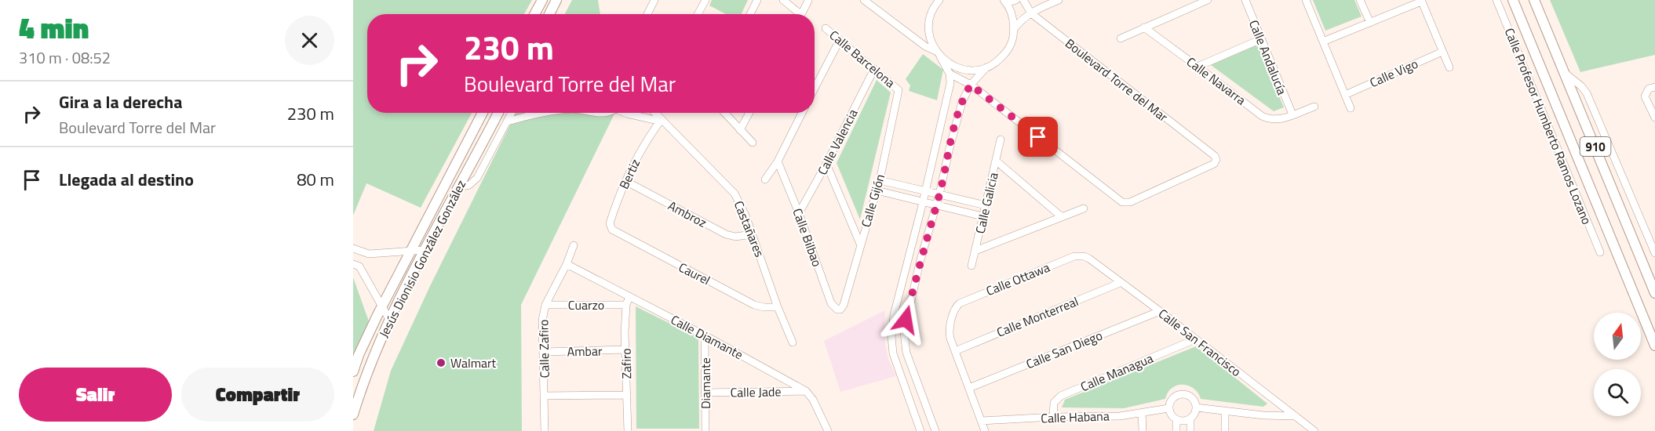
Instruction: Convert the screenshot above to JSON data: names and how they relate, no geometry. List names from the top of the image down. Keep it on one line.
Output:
{"streets":{"main road":["910","Jesús Dionisio González González"],"street":["Calle Andalucía","Calle Barcelona","Calle Vigo","Boulevard Torre del Mar","Calle Navarra","Calle Profesor Humberto Ramos Lozano","Calle Valencia","Bertiz","Calle Gijón","Calle Galicia","Ambroz","Castañares","Calle Bilbao","Caurel","Calle Ottawa","Cuarzo","Calle Monterreal","Calle Diamante","Calle San Francisco","Calle Zafiro","Calle San Diego","Ambar","Zafiro","Calle Managua","Diamante","Calle Jade","Calle Habana"]},"crossings":[["Calle Andalucía","Calle Navarra"],["Calle Barcelona","Calle Valencia"],["Calle Barcelona","Calle Gijón"],["Calle Valencia","Calle Bilbao"],["Bertiz","Ambroz"],["Bertiz","Castañares"],["Bertiz","Caurel"],["Calle Gijón","Calle Bilbao"],["Ambroz","Castañares"],["Castañares","Caurel"],["Calle Ottawa","Calle Monterreal"],["Calle Ottawa","Calle San Francisco"],["Cuarzo","Calle Zafiro"],["Cuarzo","Zafiro"],["Calle Monterreal","Calle San Francisco"],["Calle Diamante","Calle Zafiro"],["Calle Diamante","Zafiro"],["Calle Diamante","Diamante"],["Calle Diamante","Calle Jade"],["Calle San Francisco","Calle San Diego"],["Calle San Francisco","Calle Managua"],["Calle Zafiro","Ambar"],["Ambar","Zafiro"],["Calle Managua","Calle Habana"],["Diamante","Calle Jade"]],"places":["Walmart"],"north":"top","page":{"heading":["4 min","310 m · 08:52"],"turn":["230 m","Boulevard Torre del Mar"],"list":[{"name":"Gira a la derecha","note":"Boulevard Torre del Mar","value":"230 m"},{"name":"Llegada al destino","value":"80 m"}],"buttons":["Salir","Compartir"]}}
